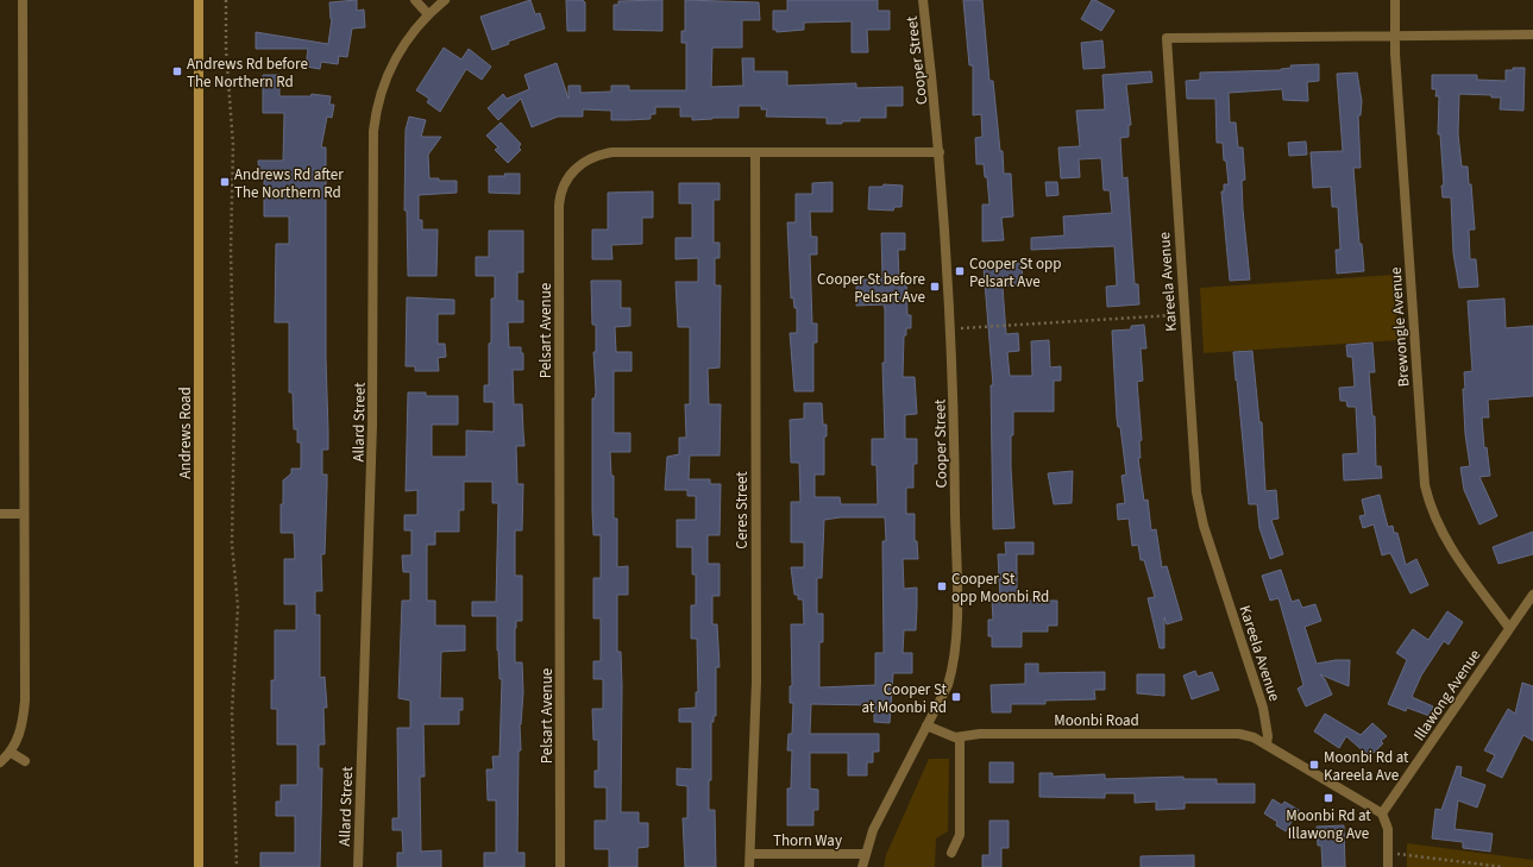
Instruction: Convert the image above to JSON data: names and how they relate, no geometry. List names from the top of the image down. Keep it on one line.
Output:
{"streets":{"main road":["Andrews Road"],"street":["Cooper Street","Kareela Avenue","Brewongle Avenue","Pelsart Avenue","Allard Street","Ceres Street","Illawong Avenue","Moonbi Road","Thorn Way"]},"crossings":[["Cooper Street","Pelsart Avenue"],["Cooper Street","Moonbi Road"],["Cooper Street","Thorn Way"],["Kareela Avenue","Brewongle Avenue"],["Kareela Avenue","Moonbi Road"],["Brewongle Avenue","Illawong Avenue"],["Pelsart Avenue","Ceres Street"],["Ceres Street","Thorn Way"]],"places":{"transit":["Andrews Rd before The Northern Rd","Andrews Rd after The Northern Rd","Cooper St opp Pelsart Ave","Cooper St before Pelsart Ave","Cooper St opp Moonbi Rd","Cooper St at Moonbi Rd","Moonbi Rd at Kareela Ave","Moonbi Rd at Illawong Ave"]}}
